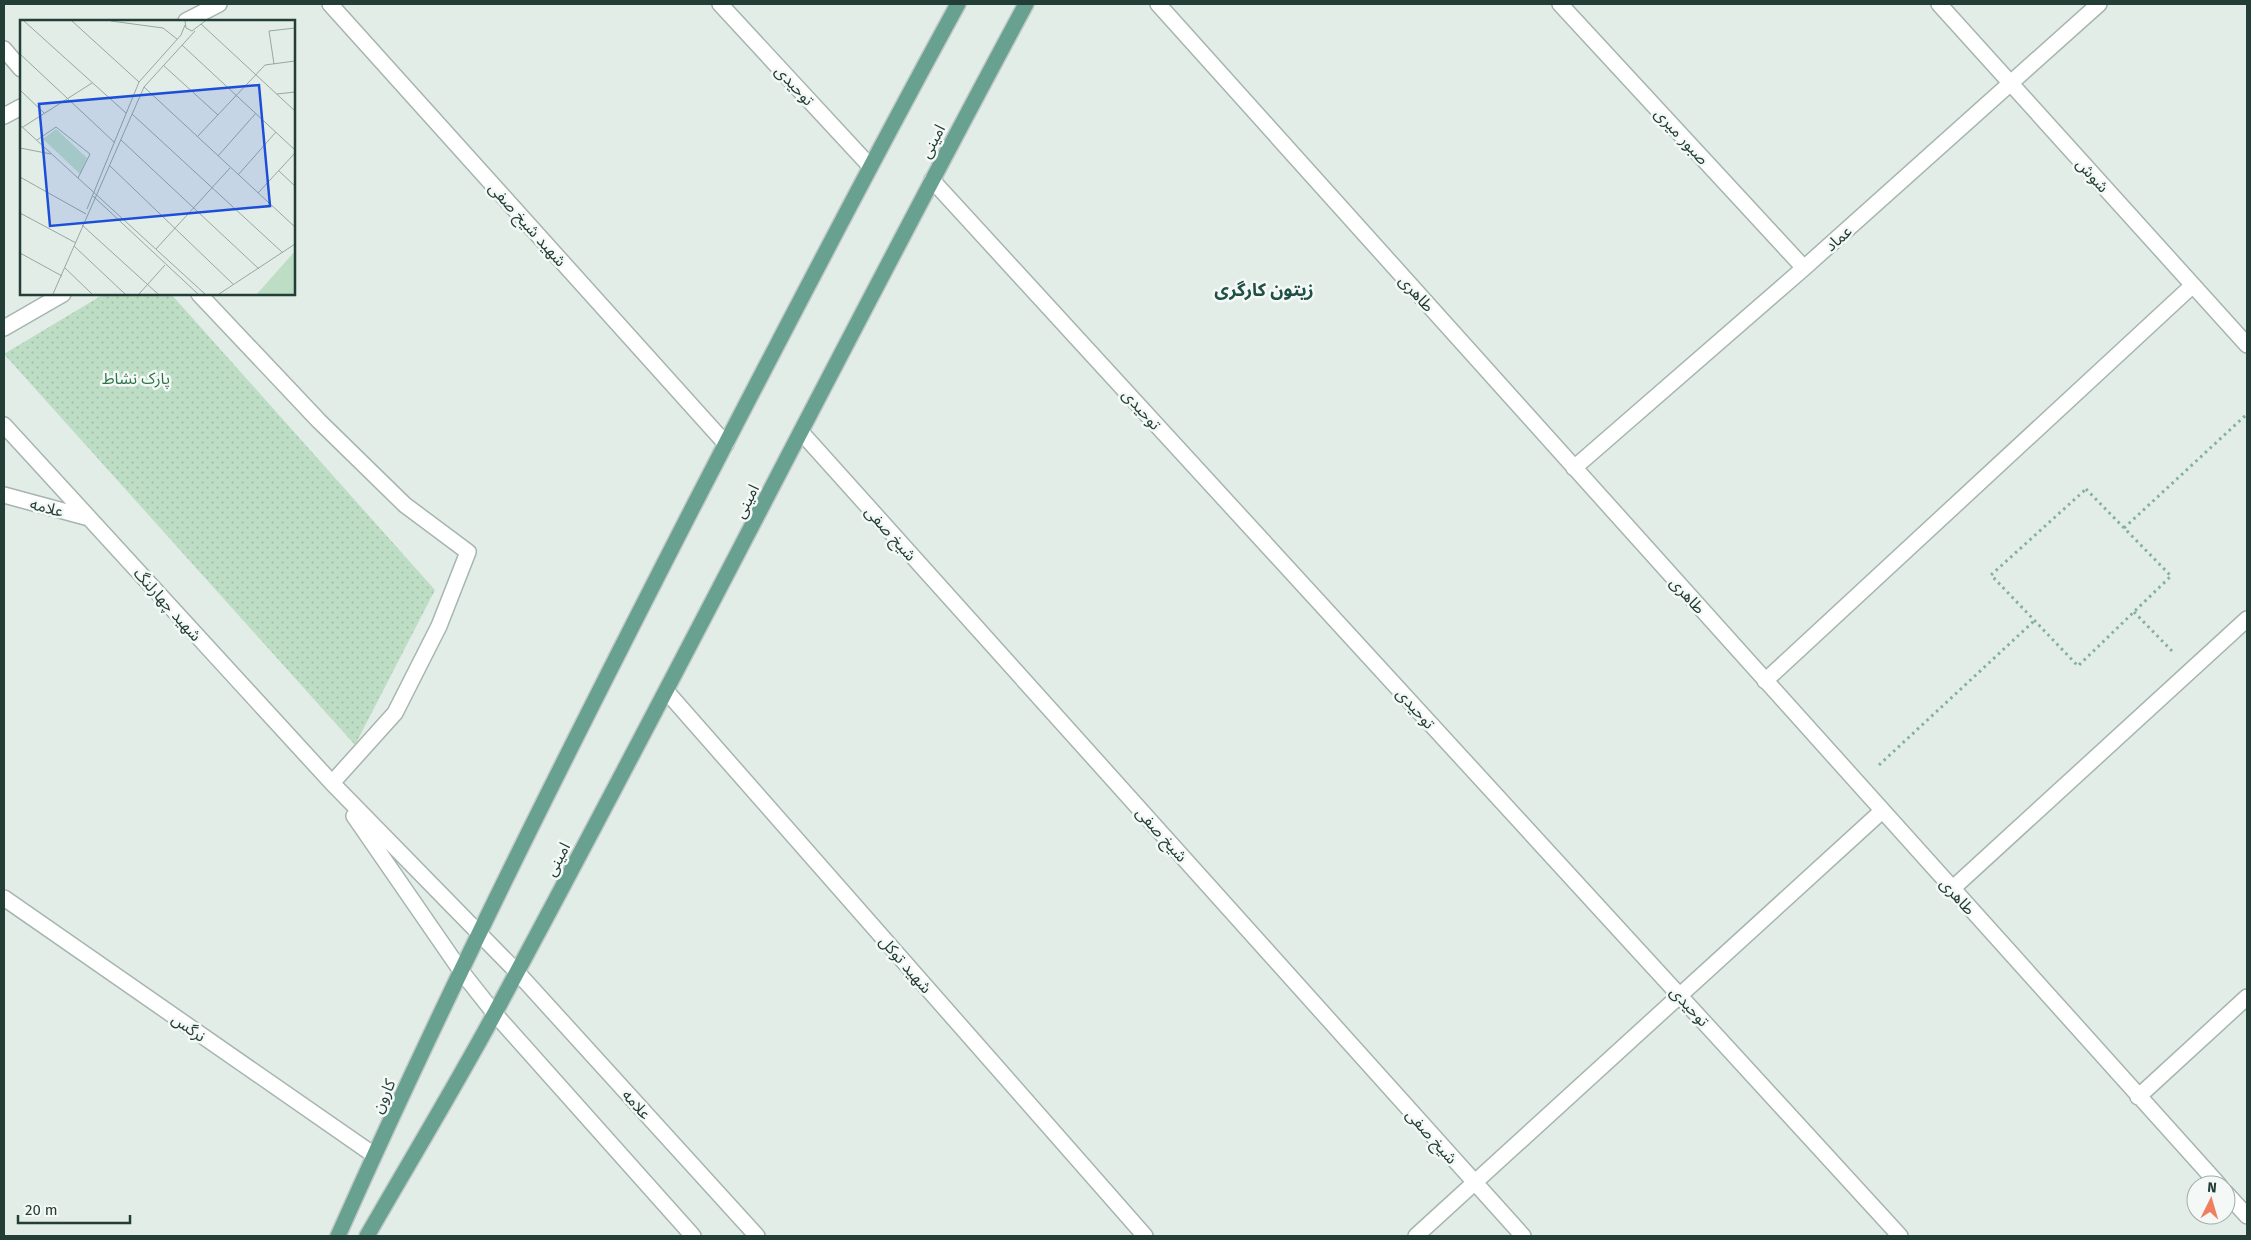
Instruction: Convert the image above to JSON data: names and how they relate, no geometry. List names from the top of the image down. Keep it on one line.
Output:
{"streets":{"main road":["امینی","کارون"],"street":["توحیدی","صبور میری","شوش","شهید شیخ صفی","عماد","طاهری","علامه","شیخ صفی","شهید چهارلنگ","شهید توکل","نرگس"]},"crossings":[["توحیدی","امینی"],["صبور میری","عماد"],["امینی","علامه"],["امینی","شیخ صفی"],["امینی","شهید توکل"],["شوش","عماد"],["عماد","طاهری"],["علامه","شهید چهارلنگ"],["نرگس","کارون"]],"districts":["زیتون کارگری"],"parks":["پارک نشاط"],"scale_bar":"20 m","north":"top"}
